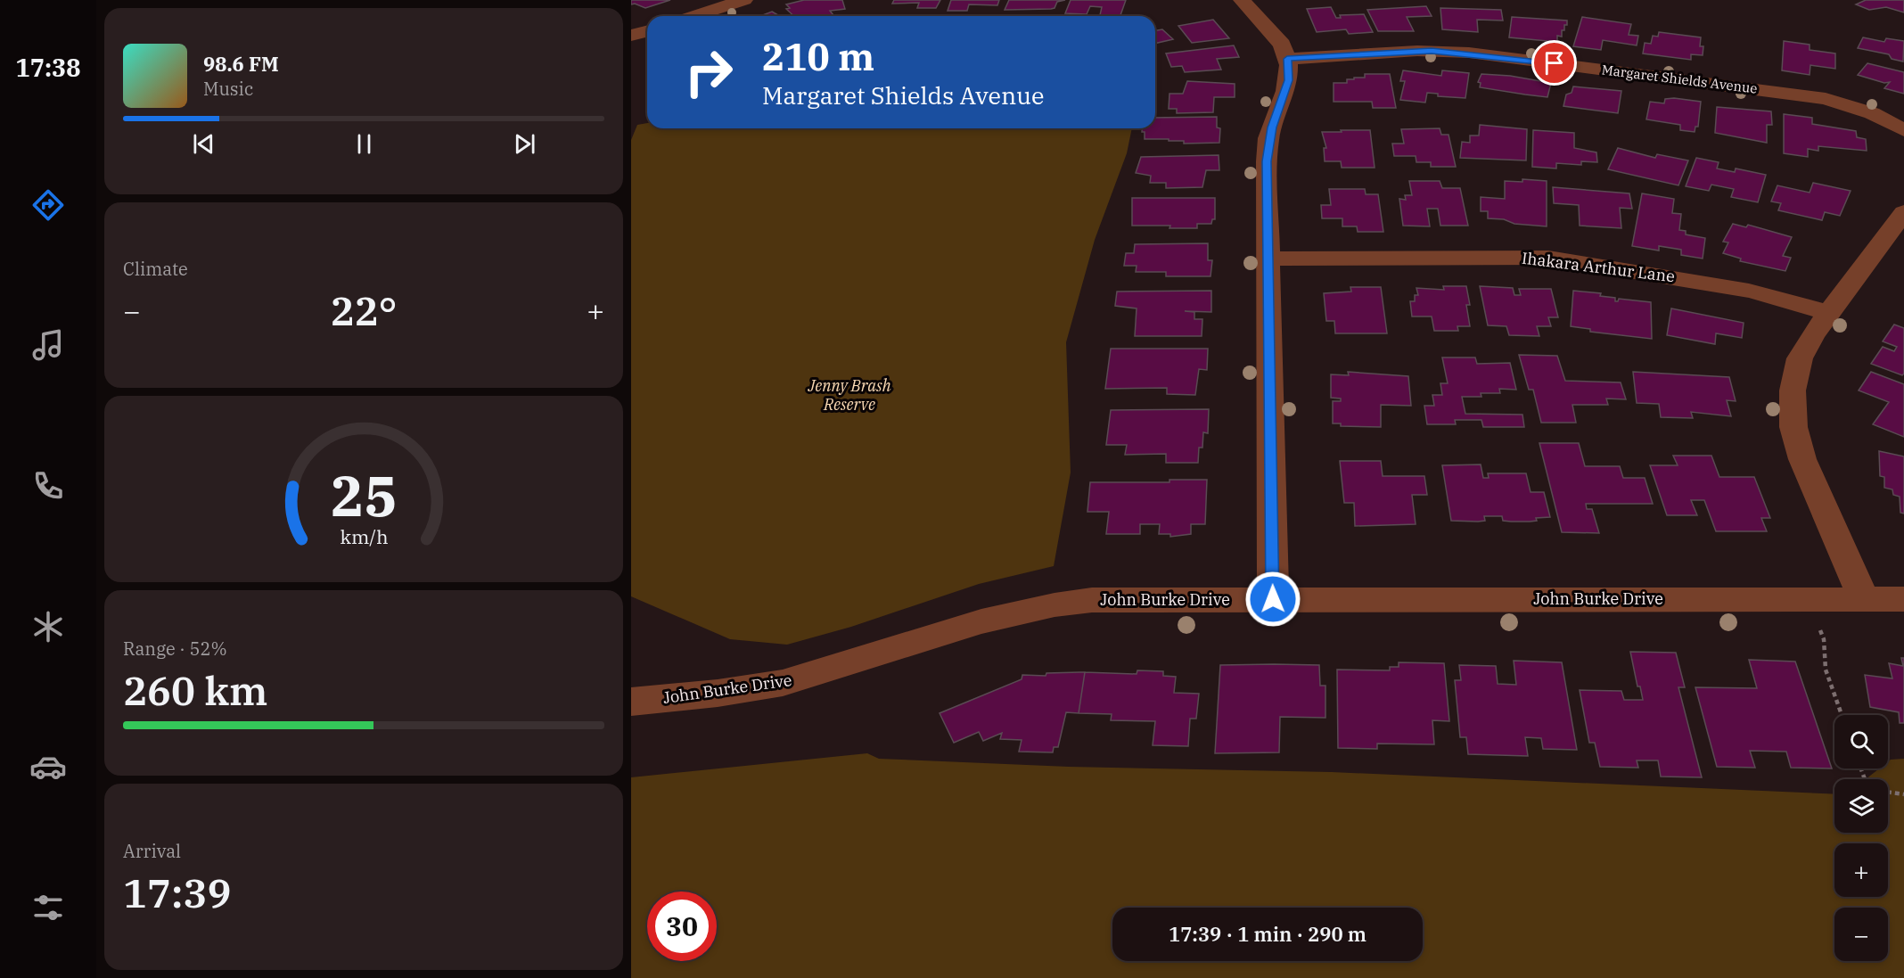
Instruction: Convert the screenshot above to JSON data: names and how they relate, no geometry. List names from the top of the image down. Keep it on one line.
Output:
{"streets":{"street":["Margaret Shields Avenue","Ihakara Arthur Lane","John Burke Drive"]},"parks":["Jenny Brash Reserve"],"page":{"tabs":"17:38","turn":["210 m","Margaret Shields Avenue"],"song":["98.6 FM","Music"],"tile":["Climate",["Range · 52%","260 km"],["Arrival","17:39"]],"heat":["−","22°","+"],"map_buttons":["+","−"],"limit":"30","trip":"17:39 · 1 min · 290 m","gauge":["25","km/h"]}}
